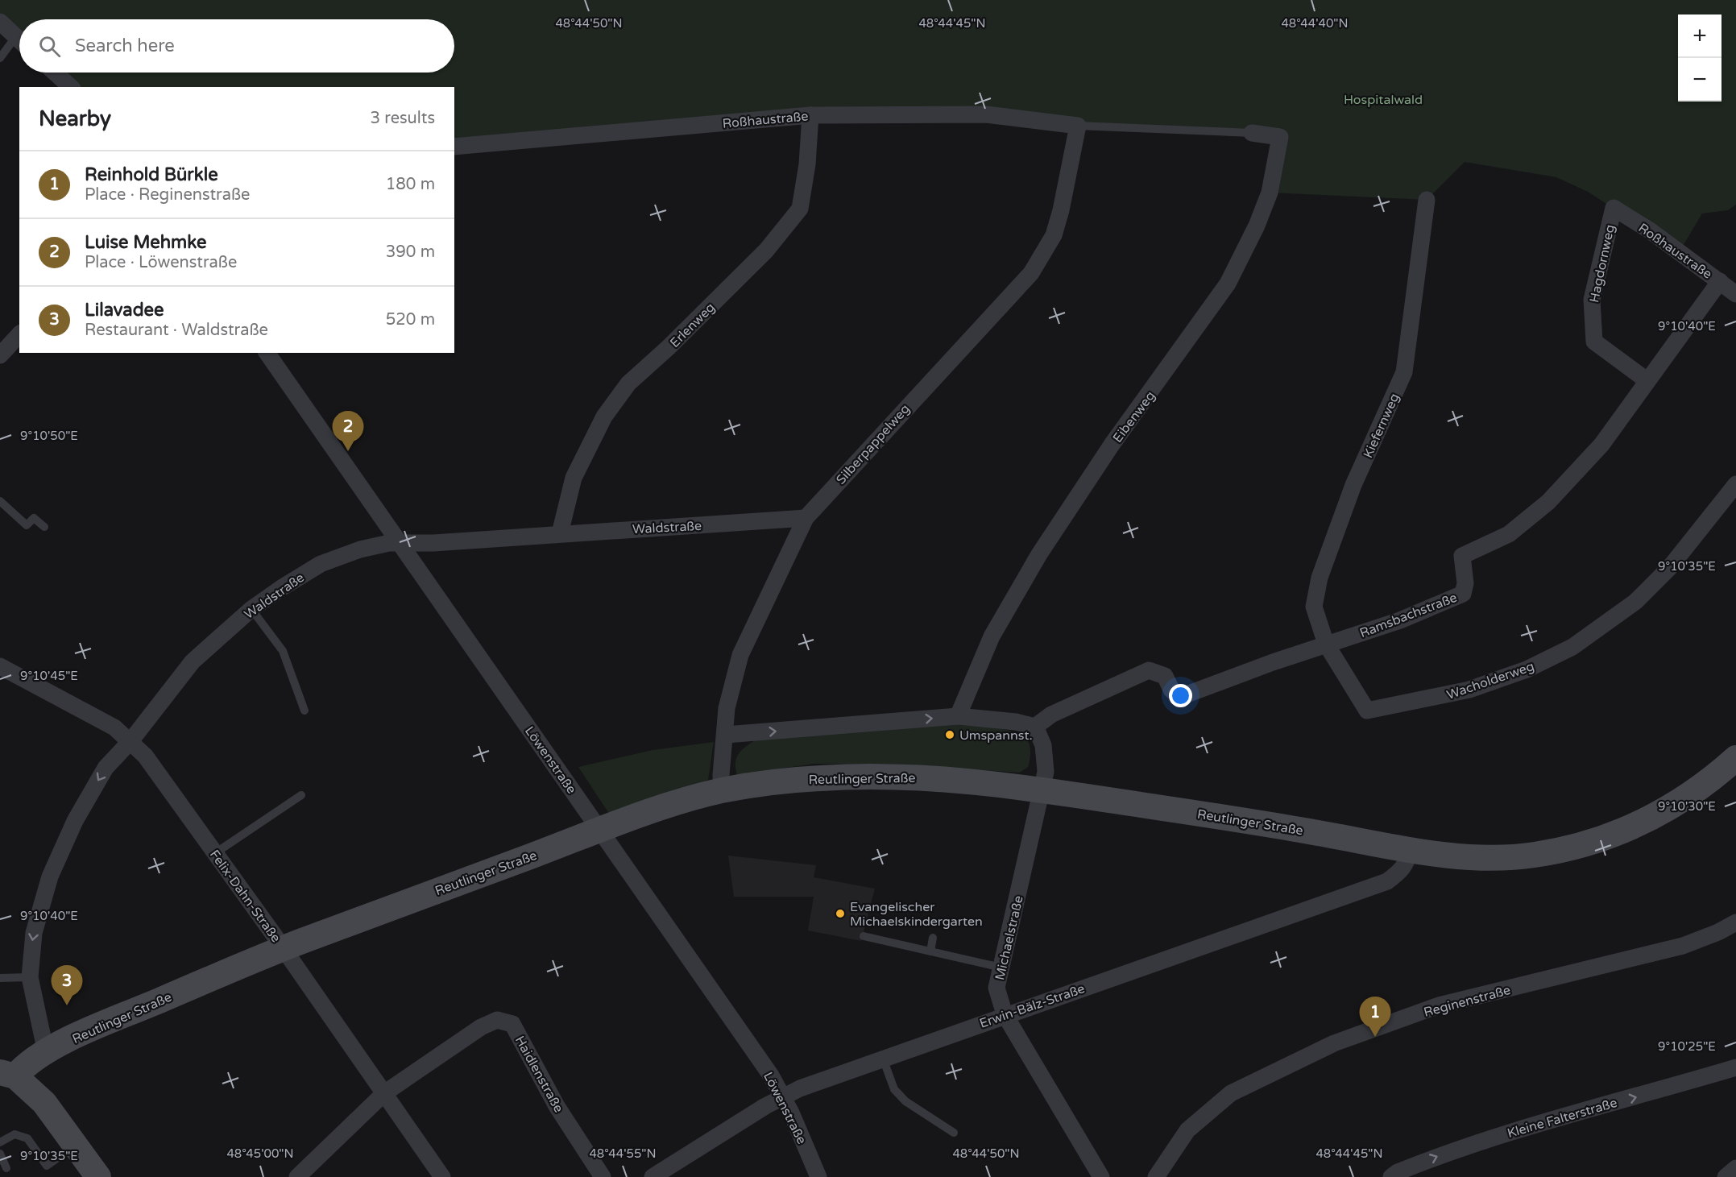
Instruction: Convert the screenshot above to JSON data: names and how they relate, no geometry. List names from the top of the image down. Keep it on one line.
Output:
{"streets":{"street":["Roßhaustraße","Hagdornweg","Erlenweg","Eibenweg","Kiefernweg","Silberpappelweg","Waldstraße","Ramsbachstraße","Wacholderweg","Löwenstraße","Reutlinger Straße","Felix-Dahn-Straße","Michaelstraße","Reginenstraße","Erwin-Bälz-Straße","Haidlenstraße","Kleine Falterstraße"]},"crossings":[["Roßhaustraße","Hagdornweg"],["Roßhaustraße","Erlenweg"],["Roßhaustraße","Silberpappelweg"],["Roßhaustraße","Ramsbachstraße"],["Hagdornweg","Ramsbachstraße"],["Erlenweg","Waldstraße"],["Kiefernweg","Ramsbachstraße"],["Kiefernweg","Wacholderweg"],["Silberpappelweg","Waldstraße"],["Silberpappelweg","Reutlinger Straße"],["Waldstraße","Löwenstraße"],["Waldstraße","Reutlinger Straße"],["Waldstraße","Felix-Dahn-Straße"],["Ramsbachstraße","Wacholderweg"],["Löwenstraße","Reutlinger Straße"],["Löwenstraße","Erwin-Bälz-Straße"],["Reutlinger Straße","Felix-Dahn-Straße"],["Reutlinger Straße","Michaelstraße"],["Reutlinger Straße","Erwin-Bälz-Straße"],["Felix-Dahn-Straße","Haidlenstraße"],["Michaelstraße","Erwin-Bälz-Straße"]],"one_way":["Kleine Falterstraße"],"parks":["Hospitalwald"],"places":["Umspannst.","Evangelischer Michaelskindergarten"],"page":{"map_buttons":["+","−"],"search":"Search here","heading":["Nearby","3 results"],"list":[{"mark":"1","name":"Reinhold Bürkle","note":"Place · Reginenstraße","value":"180 m"},{"mark":"2","name":"Luise Mehmke","note":"Place · Löwenstraße","value":"390 m"},{"mark":"3","name":"Lilavadee","note":"Restaurant · Waldstraße","value":"520 m"}],"pins":["2","3","1"]},"coordinates":["48°44'50\"N","48°44'40\"N","48°44'45\"N","9°10'40\"E","9°10'50\"E","9°10'35\"E","9°10'45\"E","9°10'30\"E","9°10'25\"E","48°45'00\"N","48°44'55\"N"]}
